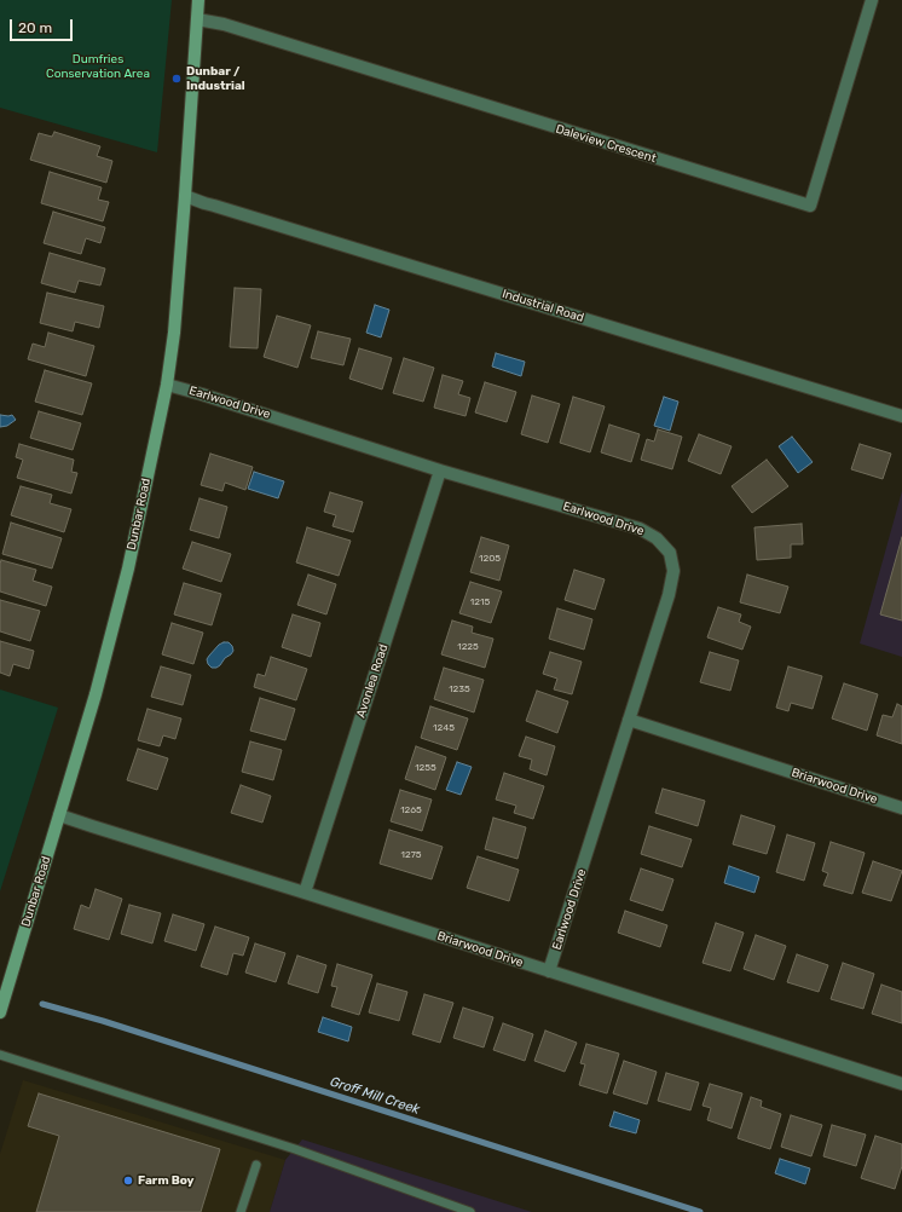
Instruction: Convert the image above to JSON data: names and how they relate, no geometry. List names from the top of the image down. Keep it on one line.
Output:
{"streets":{"street":["Daleview Crescent","Industrial Road","Earlwood Drive","Dunbar Road","Avonlea Road","Briarwood Drive"]},"crossings":[["Daleview Crescent","Dunbar Road"],["Industrial Road","Dunbar Road"],["Earlwood Drive","Dunbar Road"],["Earlwood Drive","Avonlea Road"],["Earlwood Drive","Briarwood Drive"],["Dunbar Road","Briarwood Drive"],["Avonlea Road","Briarwood Drive"]],"water":["Groff Mill Creek"],"parks":["Dumfries Conservation Area"],"places":["Dunbar / Industrial","Farm Boy"],"house_numbers":["1205","1215","1225","1235","1245","1255","1265","1275"],"scale_bar":"20 m"}
